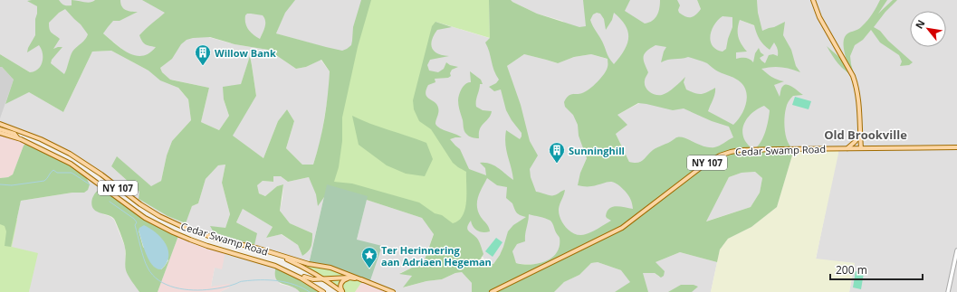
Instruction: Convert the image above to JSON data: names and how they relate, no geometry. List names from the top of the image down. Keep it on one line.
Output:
{"streets":{"main road":["Cedar Swamp Road","NY 107"]},"crossings":[["Cedar Swamp Road","NY 107"]],"districts":["Old Brookville"],"places":{"building":["Willow Bank","Sunninghill"],"place":["Ter Herinnering aan Adriaen Hegeman"]},"scale_bar":"200 m","north":"top left"}
